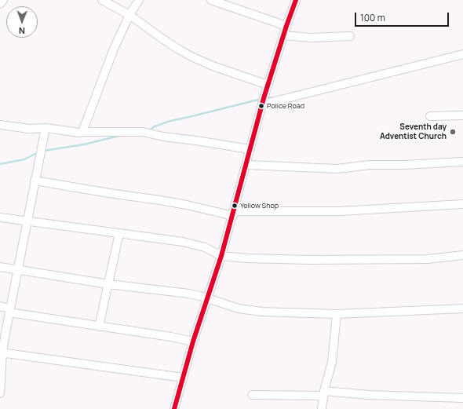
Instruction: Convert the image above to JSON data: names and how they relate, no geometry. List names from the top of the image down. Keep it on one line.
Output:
{"places":["Police Road","Seventh day Adventist Church","Yellow Shop"],"scale_bar":"100 m","north":"bottom"}
